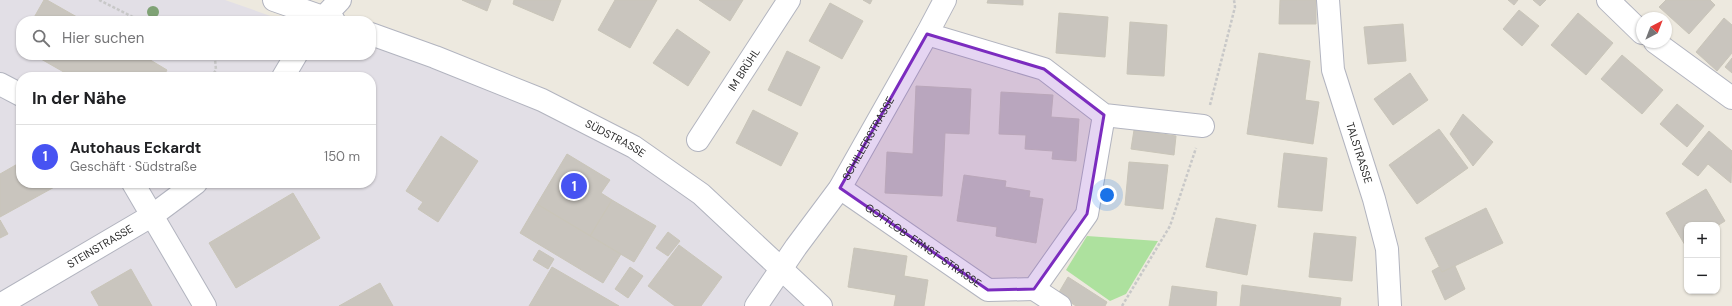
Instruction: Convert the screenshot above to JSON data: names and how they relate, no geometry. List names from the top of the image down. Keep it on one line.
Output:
{"streets":{"street":["IM BRÜHL","SCHILLERSTRASSE","SÜDSTRASSE","TALSTRASSE","GOTTLOB-ERNST-STRASSE","STEINSTRASSE"]},"crossings":[["SCHILLERSTRASSE","SÜDSTRASSE"],["SCHILLERSTRASSE","GOTTLOB-ERNST-STRASSE"]],"north":"top right","page":{"search":"Hier suchen","heading":"In der Nähe","list":[{"mark":"1","name":"Autohaus Eckardt","note":"Geschäft · Südstraße","value":"150 m"}],"pins":"1","map_buttons":["+","−"]}}
